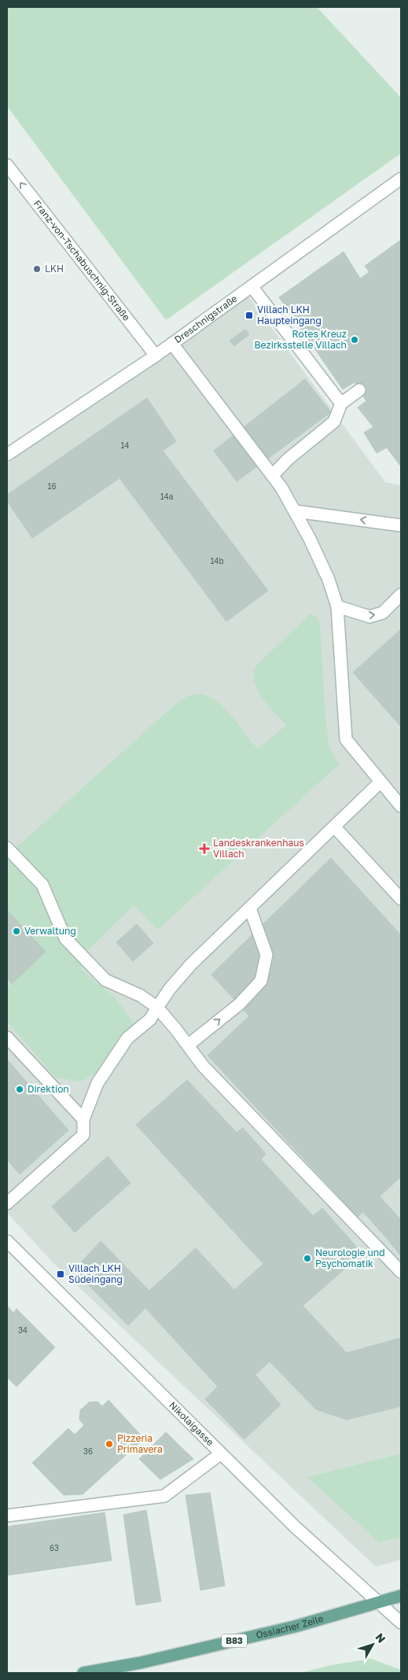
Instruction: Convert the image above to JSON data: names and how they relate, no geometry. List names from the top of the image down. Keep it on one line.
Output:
{"streets":{"main road":["Ossiacher Zeile","B83"],"street":["Franz-von-Tschabuschnig-Straße","Dreschnigstraße","Nikolaigasse"]},"crossings":[["Franz-von-Tschabuschnig-Straße","Dreschnigstraße"],["Nikolaigasse","Ossiacher Zeile"]],"one_way":["Franz-von-Tschabuschnig-Straße"],"places":{"other":["LKH","Rotes Kreuz Bezirksstelle Villach","Verwaltung","Direktion","Neurologie und Psychomatik","Pizzeria Primavera"],"transit":["Villach LKH Haupteingang","Villach LKH Südeingang"],"health":["Landeskrankenhaus Villach"]},"house_numbers":["14","16","14a","14b","34","36","63"],"north":"top right"}
